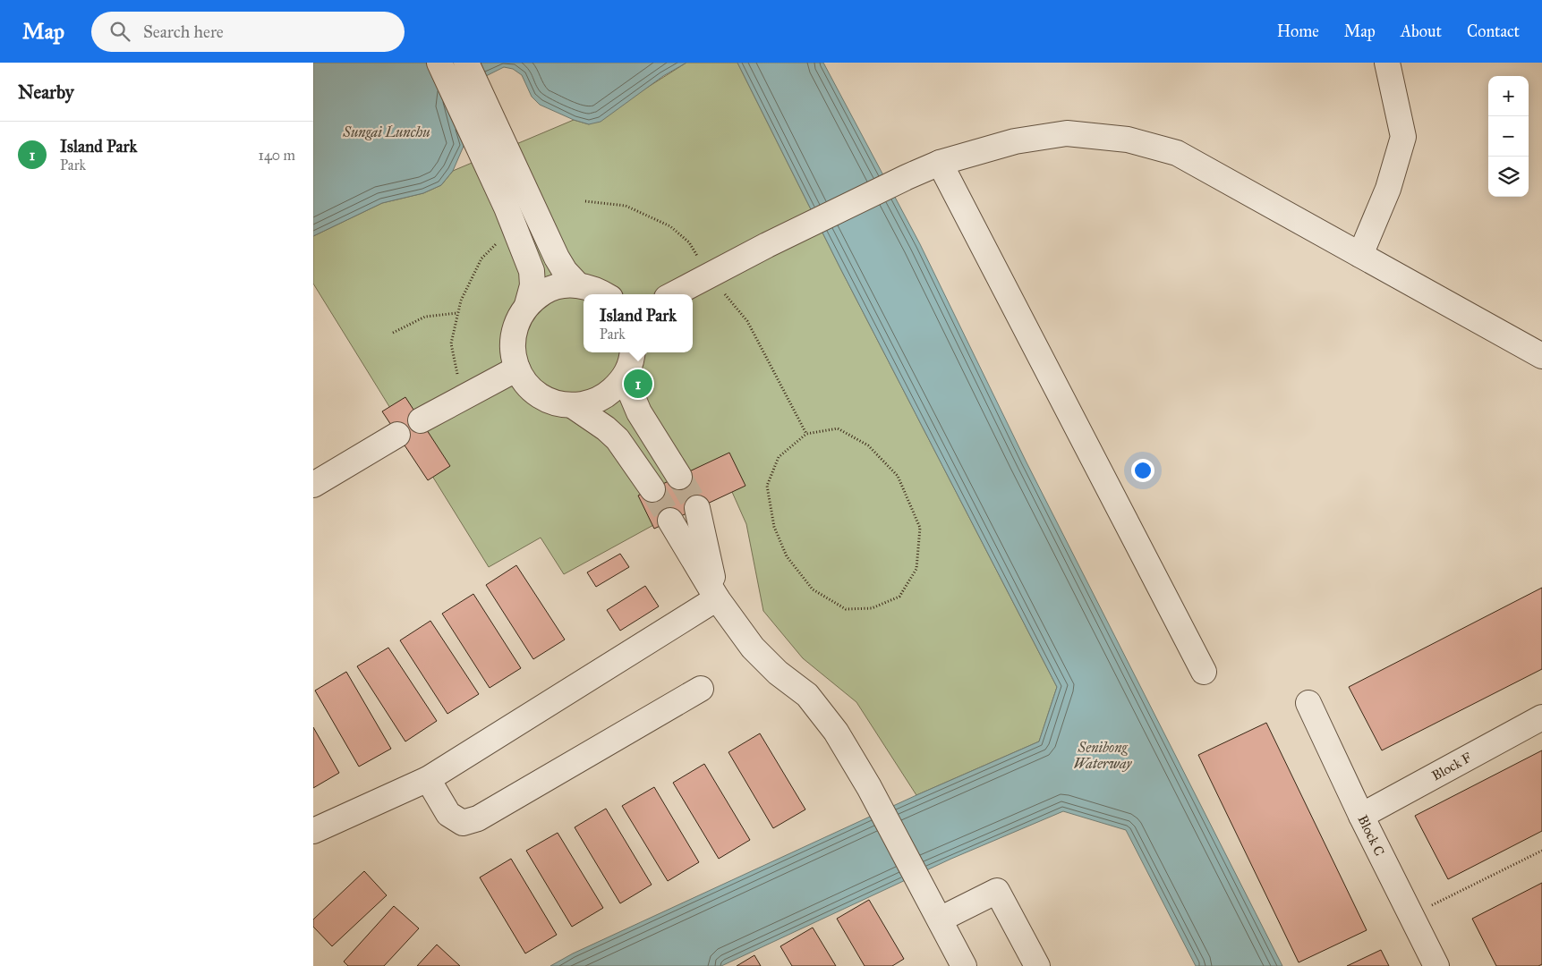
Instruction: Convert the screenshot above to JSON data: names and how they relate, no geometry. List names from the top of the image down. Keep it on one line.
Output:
{"streets":{"street":["Block F","Block C"]},"crossings":[["Block F","Block C"]],"water":["Sungai Lunchu","Senibong Waterway"],"page":{"header":"Map","search":"Search here","nav":["Home","Map","About","Contact"],"heading":"Nearby","map_buttons":["+","−"],"list":[{"mark":"1","name":"Island Park","note":"Park","value":"140 m"}],"popup":["Island Park","Park"],"pins":"1"}}
